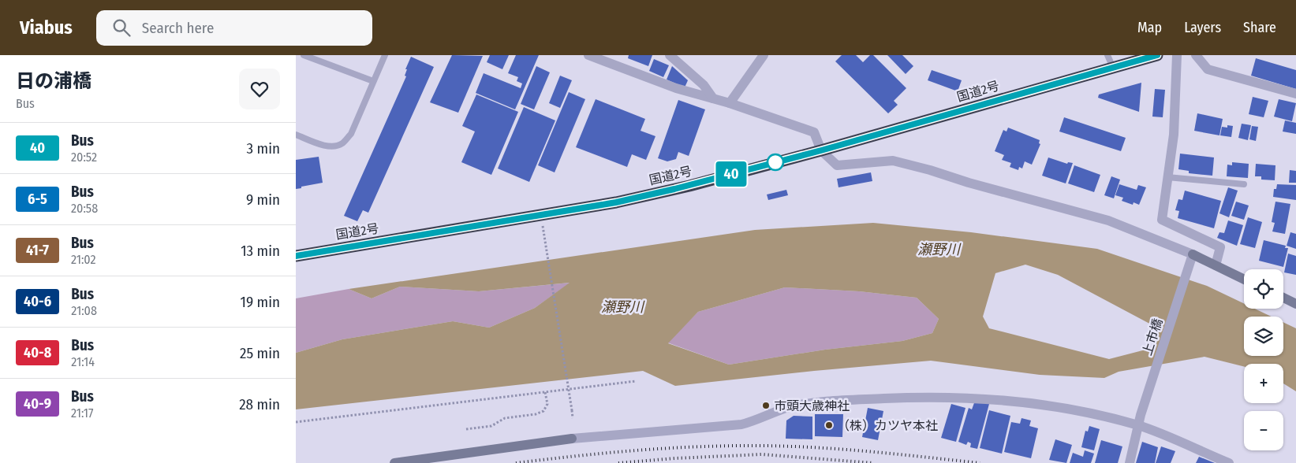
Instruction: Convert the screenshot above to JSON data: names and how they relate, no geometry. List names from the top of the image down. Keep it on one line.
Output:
{"streets":{"highway":["国道2号"],"street":["上市橋"]},"water":["瀬野川"],"places":["市頭大歳神社","（株）カツヤ本社"],"lines":["bus line 40"],"page":{"header":"Viabus","search":"Search here","nav":["Map","Layers","Share"],"heading":["日の浦橋","Bus"],"on_map":"40","list":[{"mark":"40","name":"Bus","note":"20:52","value":"3 min"},{"mark":"6-5","name":"Bus","note":"20:58","value":"9 min"},{"mark":"41-7","name":"Bus","note":"21:02","value":"13 min"},{"mark":"40-6","name":"Bus","note":"21:08","value":"19 min"},{"mark":"40-8","name":"Bus","note":"21:14","value":"25 min"},{"mark":"40-9","name":"Bus","note":"21:17","value":"28 min"}],"map_buttons":["+","−"]}}
